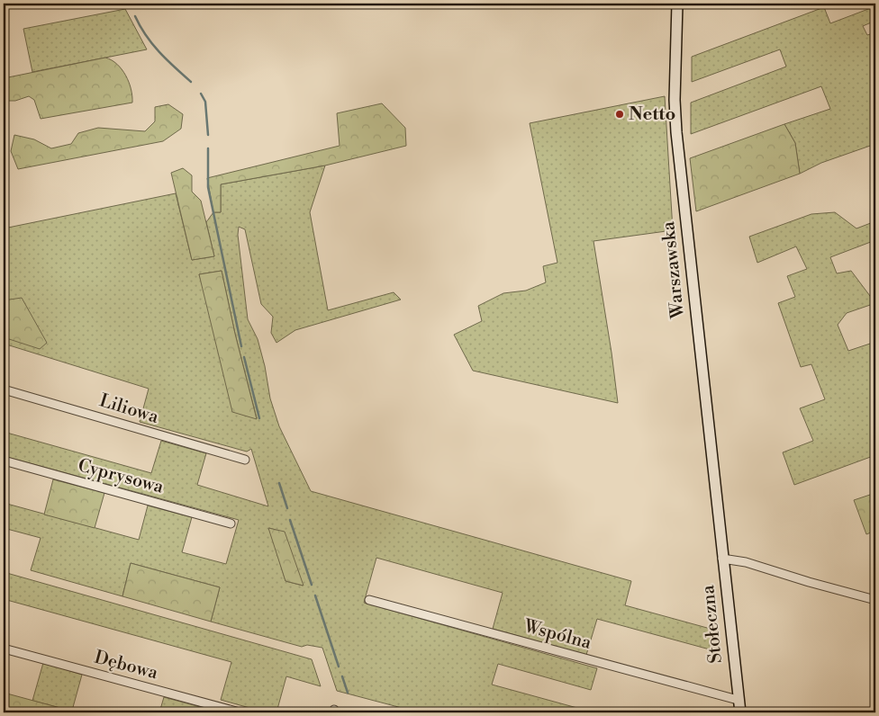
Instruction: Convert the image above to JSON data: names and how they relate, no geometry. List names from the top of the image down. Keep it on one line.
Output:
{"streets":{"main road":["Warszawska","Stołeczna"],"street":["Liliowa","Cyprysowa","Wspólna","Dębowa"]},"crossings":[["Warszawska","Stołeczna"],["Stołeczna","Wspólna"]],"places":["Netto"]}
